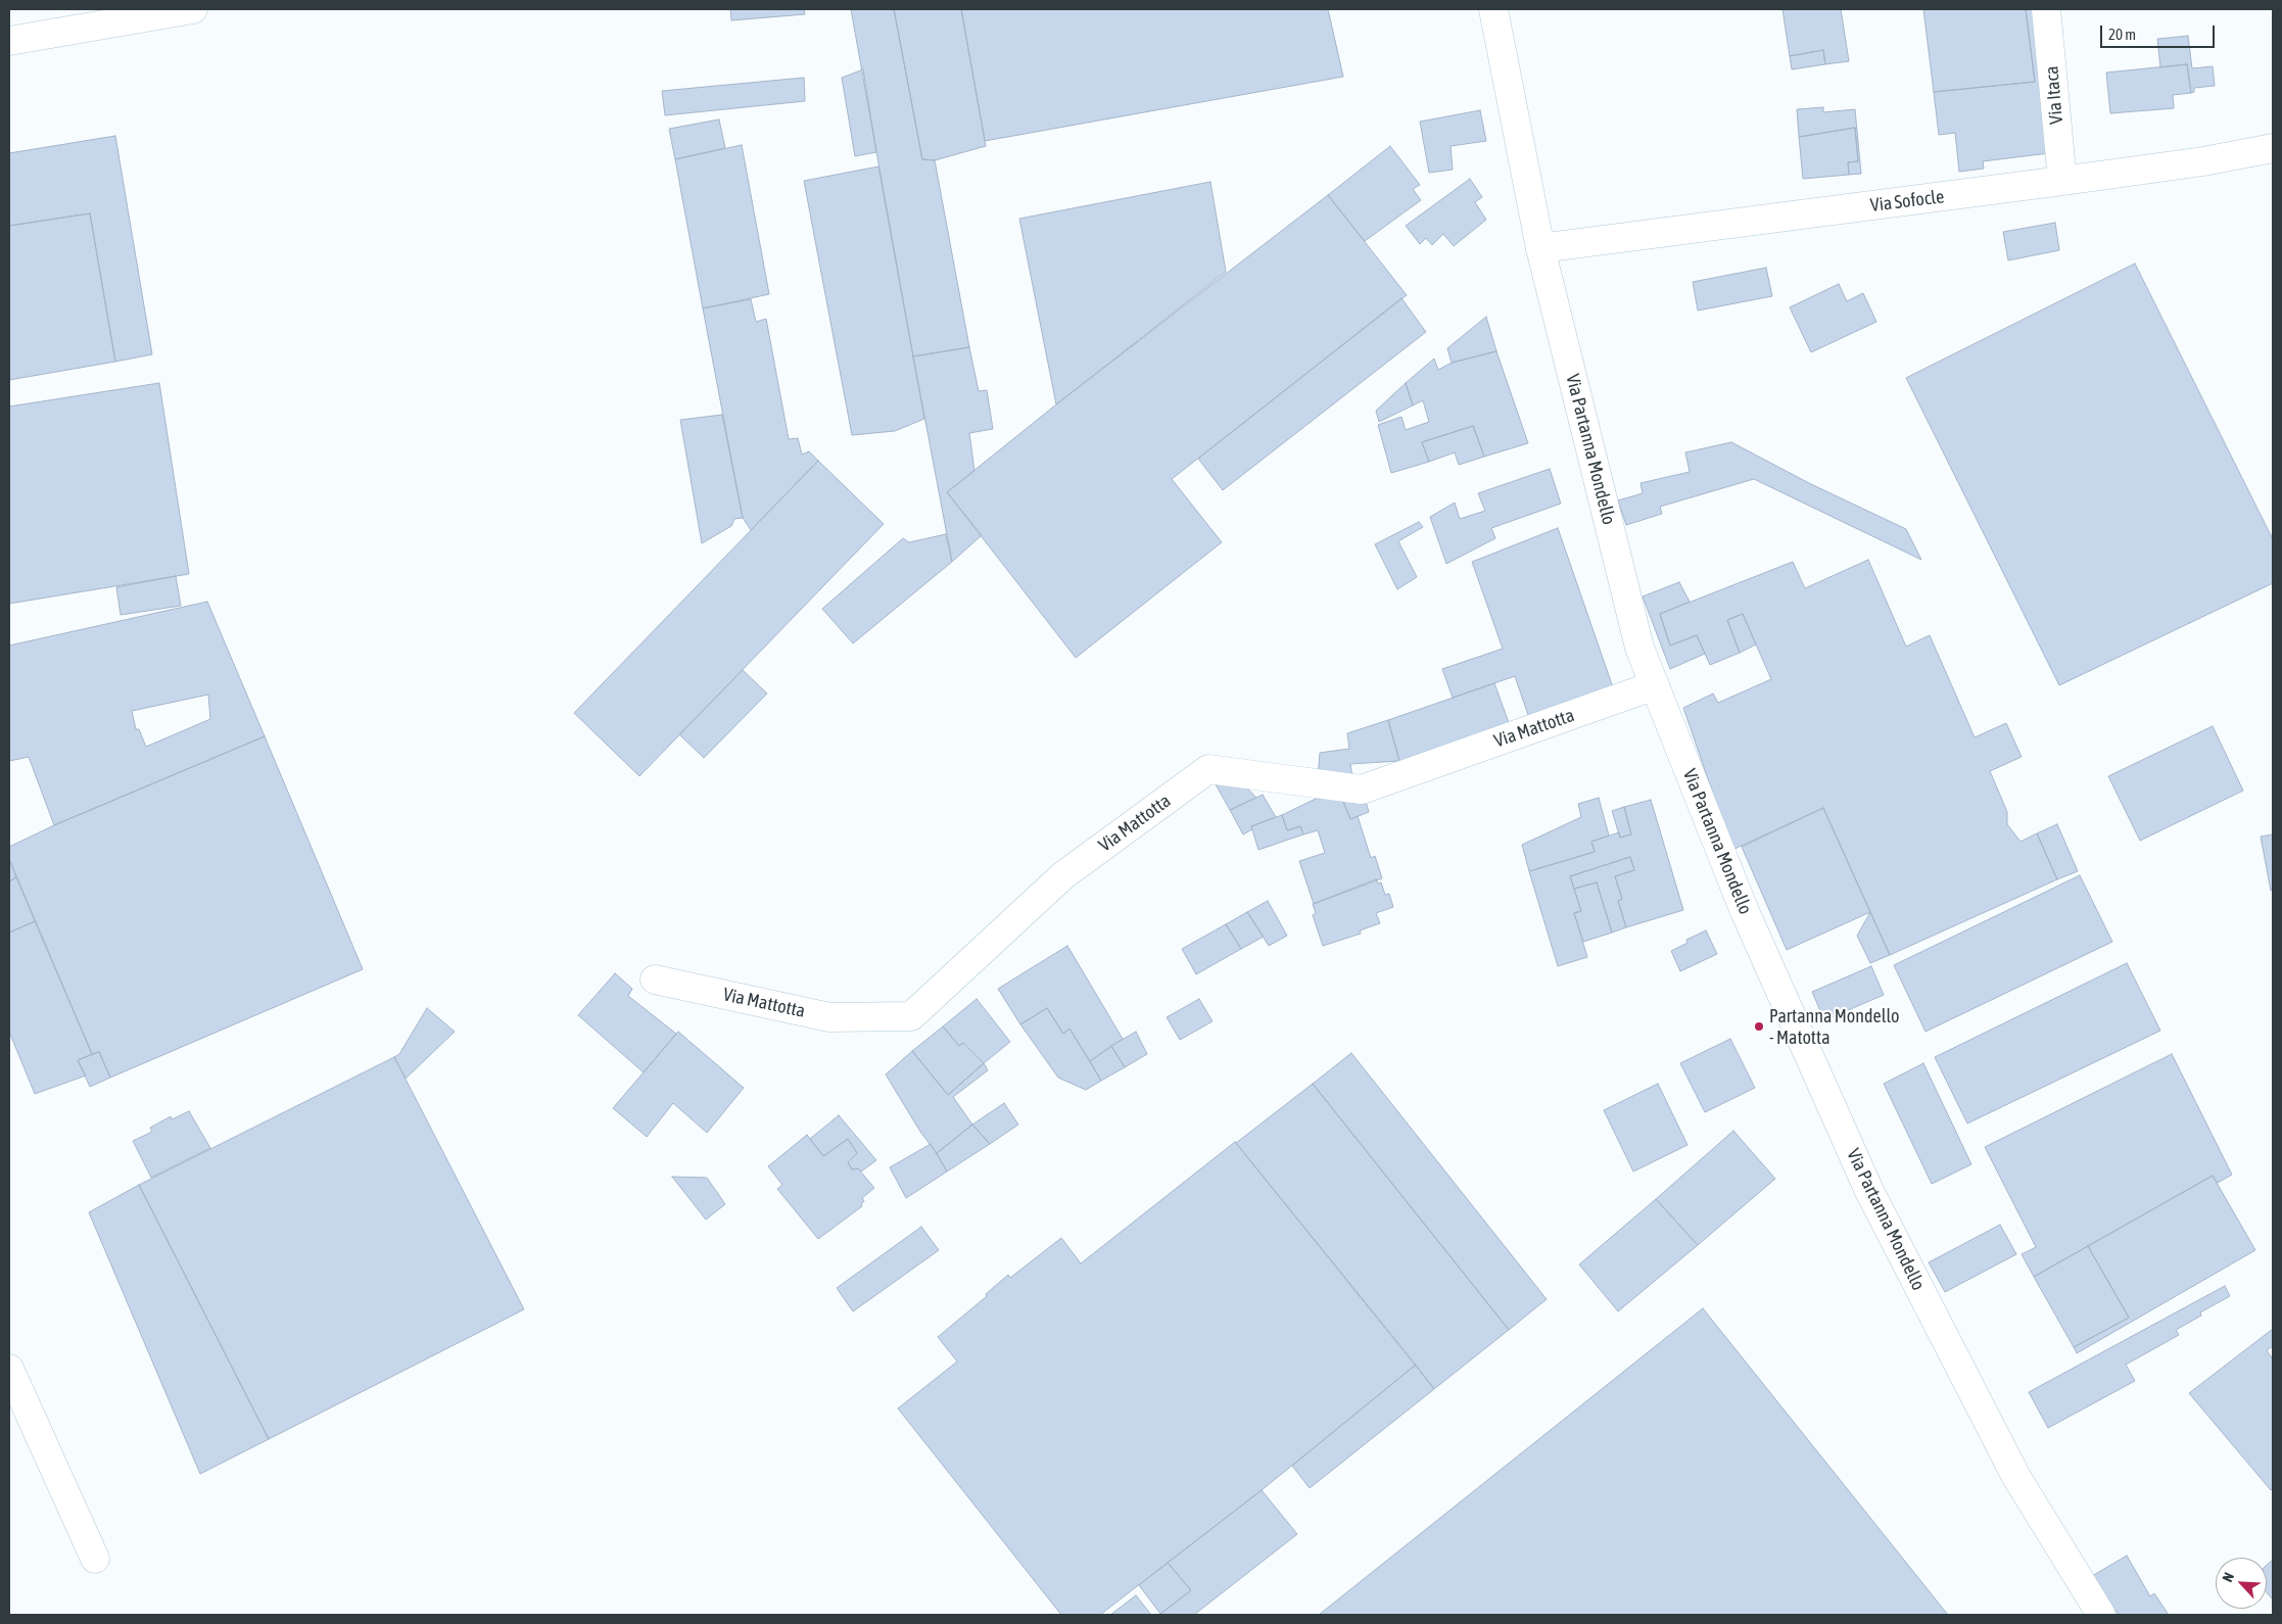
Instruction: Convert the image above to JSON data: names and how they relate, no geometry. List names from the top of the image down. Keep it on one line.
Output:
{"streets":{"street":["Via Itaca","Via Sofocle","Via Partanna Mondello","Via Mattotta"]},"crossings":[["Via Itaca","Via Sofocle"],["Via Sofocle","Via Partanna Mondello"],["Via Partanna Mondello","Via Mattotta"]],"places":["Partanna Mondello - Matotta"],"scale_bar":"20 m","north":"top left"}
